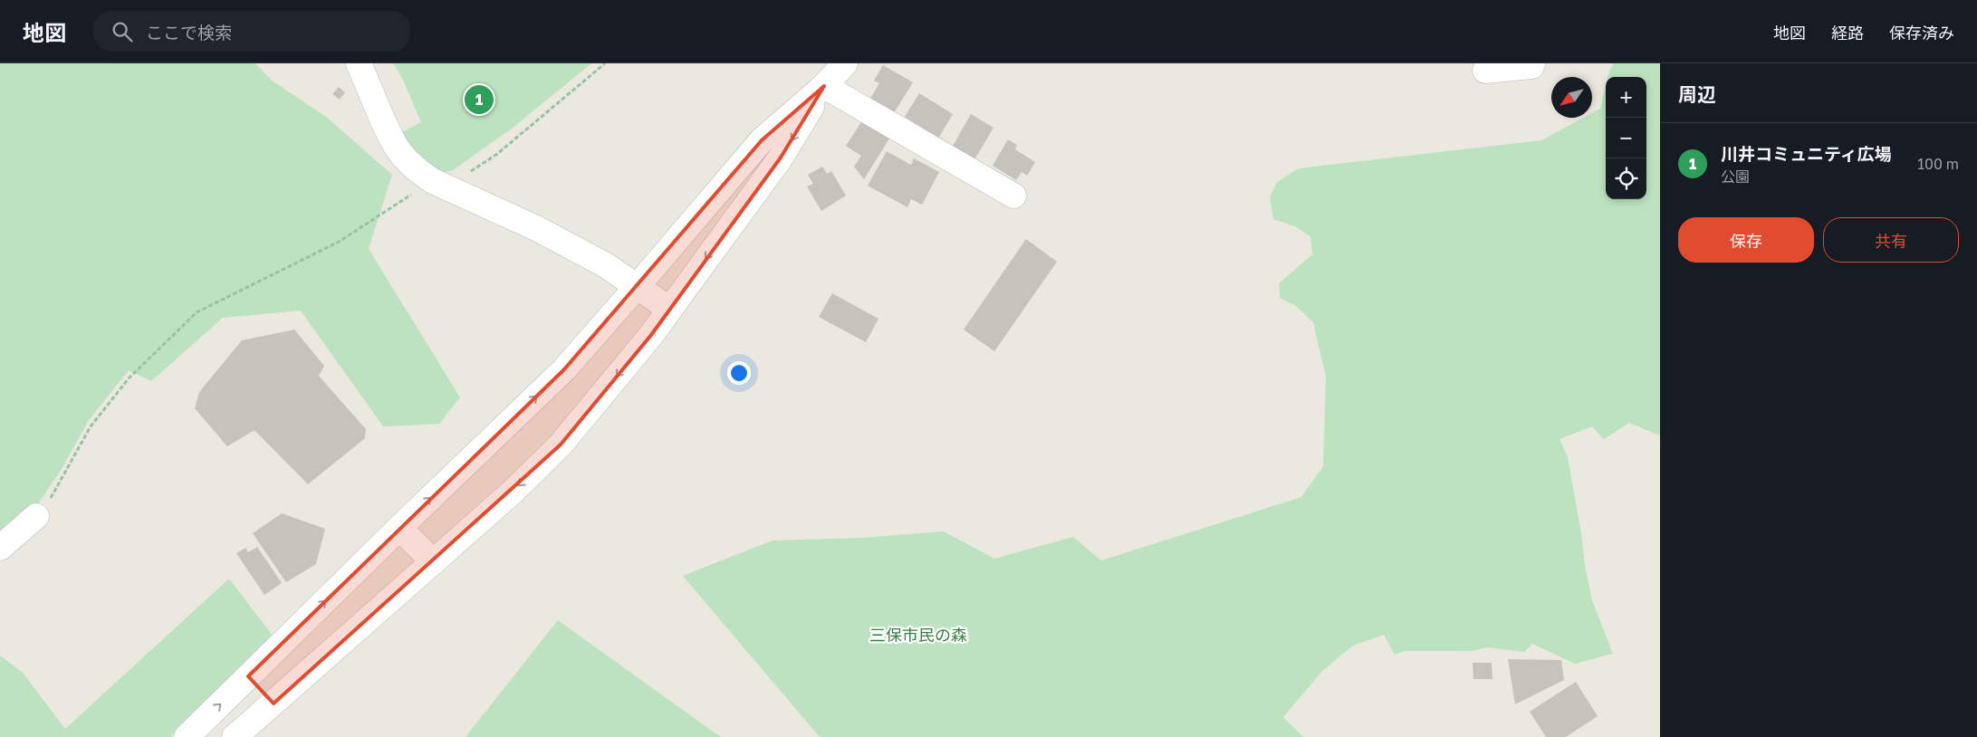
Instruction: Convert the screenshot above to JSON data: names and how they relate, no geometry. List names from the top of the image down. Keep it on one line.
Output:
{"parks":["三保市民の森"],"north":"bottom left","page":{"header":"地図","search":"ここで検索","nav":["地図","経路","保存済み"],"heading":"周辺","map_buttons":["+","−"],"pins":"1","list":[{"mark":"1","name":"川井コミュニティ広場","note":"公園","value":"100 m"}],"buttons":["保存","共有"]}}
